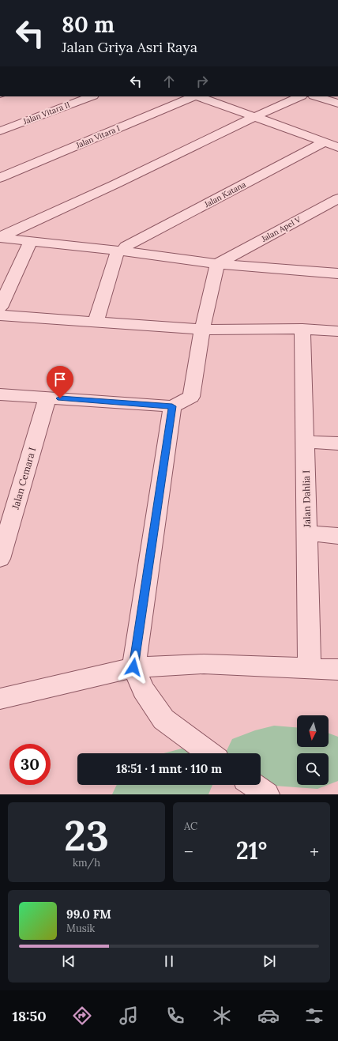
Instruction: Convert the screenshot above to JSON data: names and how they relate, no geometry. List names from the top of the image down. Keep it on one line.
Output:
{"streets":{"street":["Jalan Vitara II","Jalan Vitara I","Jalan Katana","Jalan Apel V","Jalan Cemara I","Jalan Dahlia I"]},"north":"bottom","page":{"turn":["80 m","Jalan Griya Asri Raya"],"limit":"30","trip":"18:51 · 1 mnt · 110 m","tile":[["23","km/h"],"AC"],"heat":["−","21°","+"],"song":["99.0 FM","Musik"],"tabs":"18:50"}}
